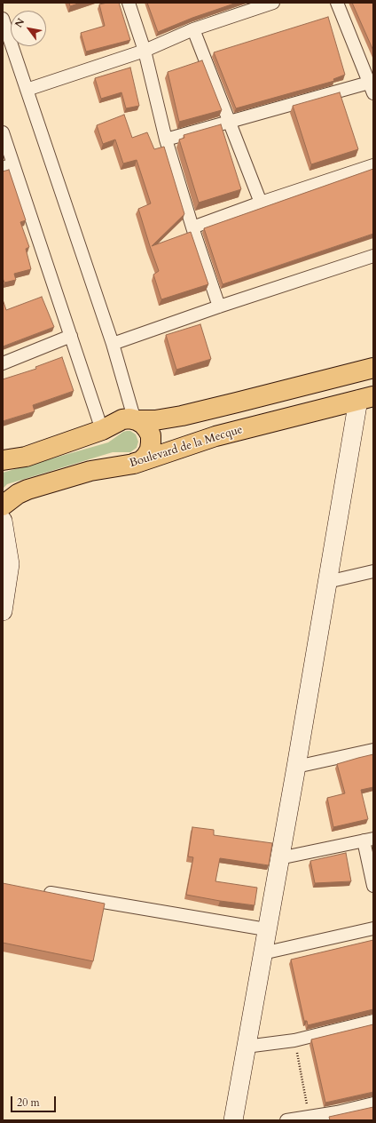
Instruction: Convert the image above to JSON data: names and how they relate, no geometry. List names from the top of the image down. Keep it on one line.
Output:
{"streets":{"main road":["Boulevard de la Mecque"]},"scale_bar":"20 m","north":"top left"}
